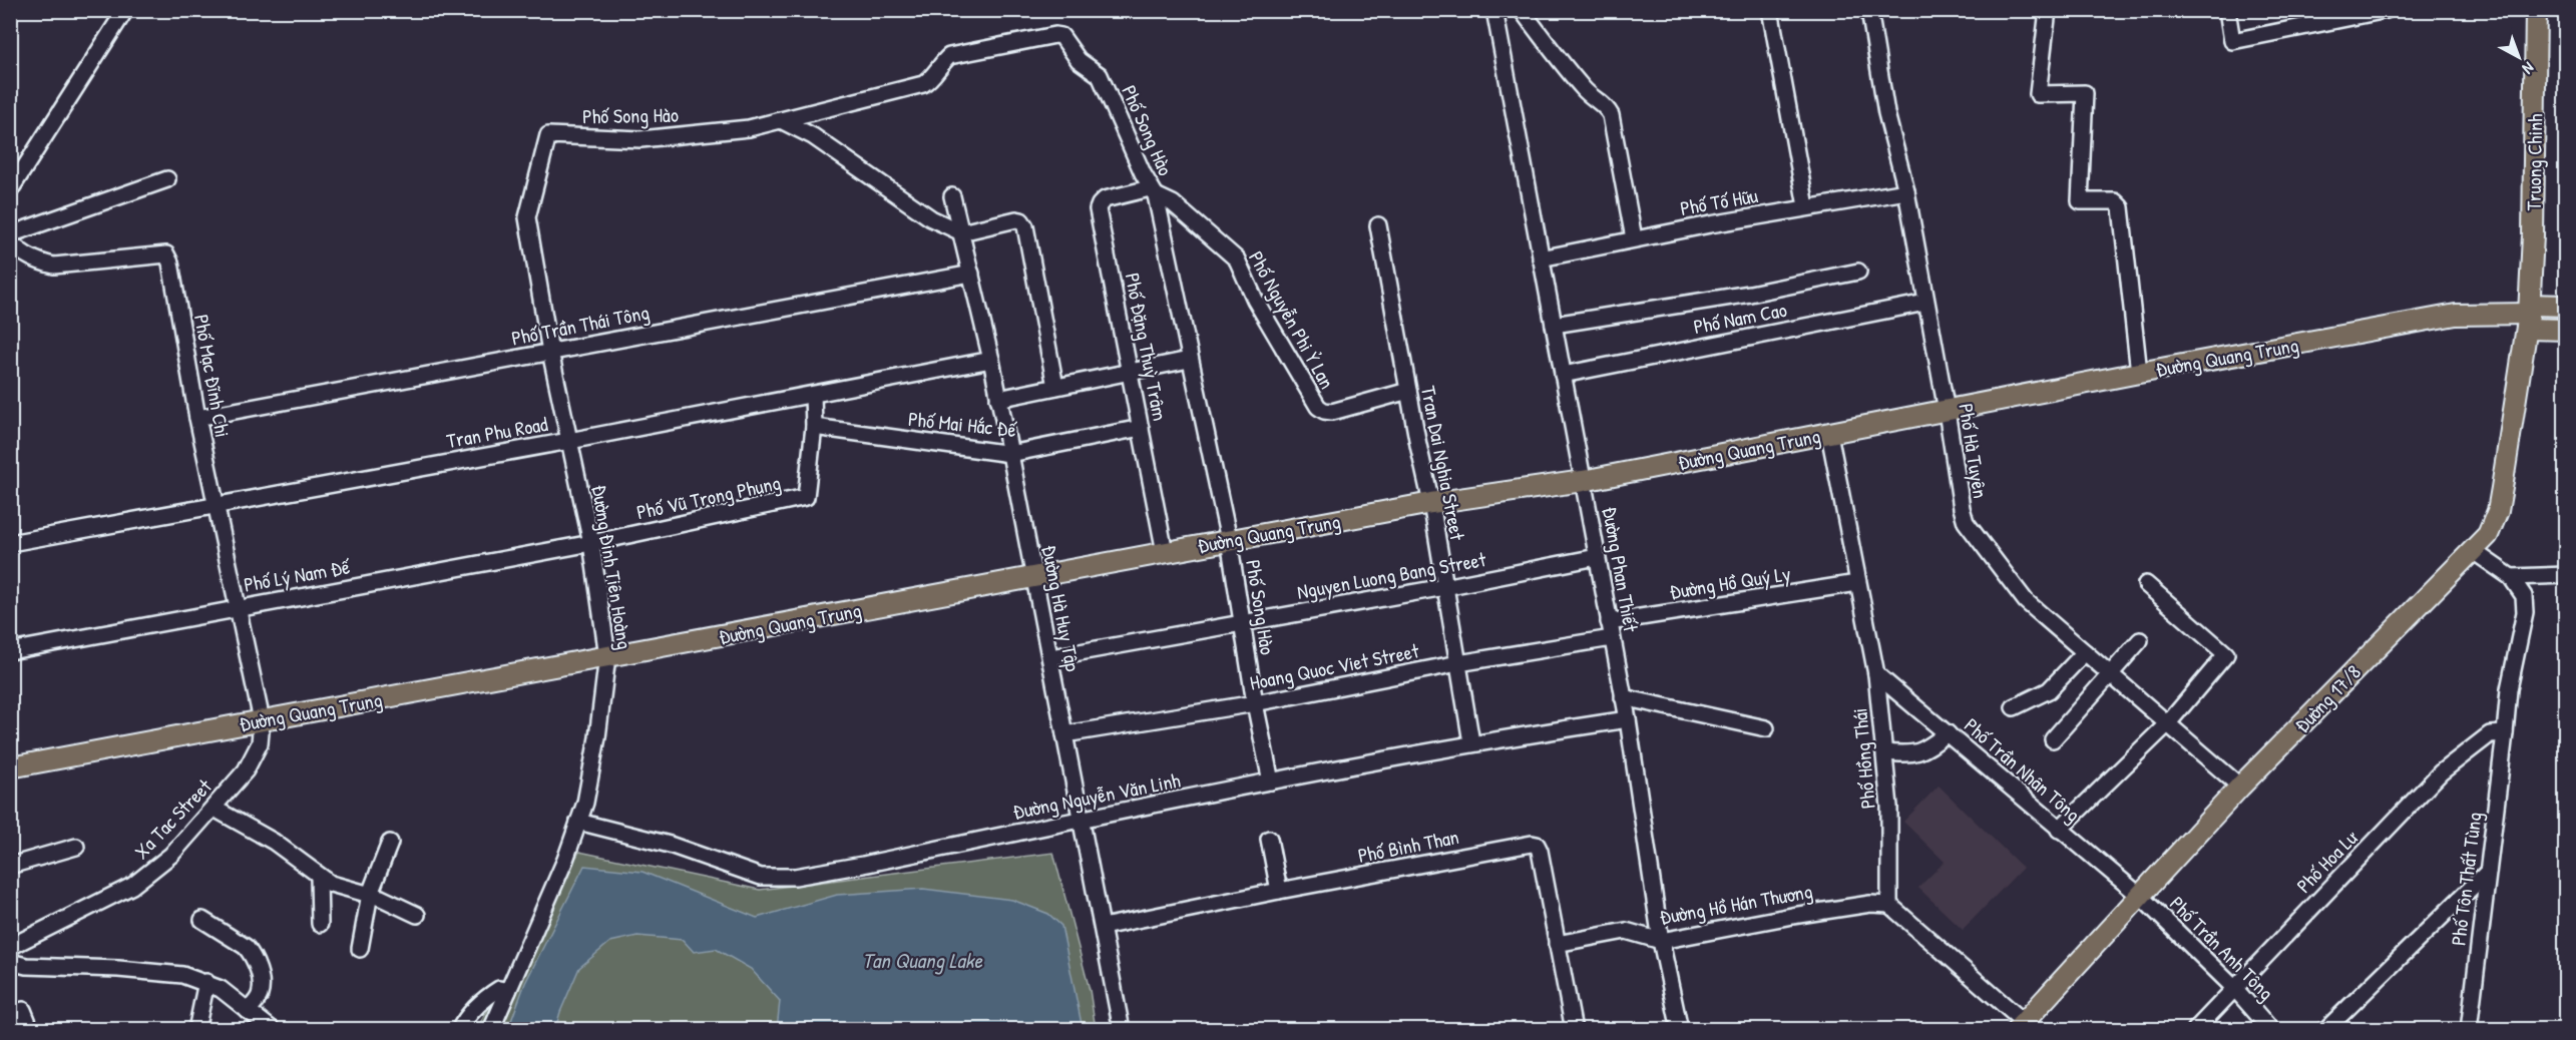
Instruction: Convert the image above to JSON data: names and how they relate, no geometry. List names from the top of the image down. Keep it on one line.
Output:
{"streets":{"main road":["Truong Chinh","Đường Quang Trung","Đường 17/8"],"street":["Phố Song Hào","Phố Tố Hữu","Phố Nam Cao","Phố Nguyễn Phi Ỷ Lan","Phố Trần Thái Tông","Phố Đặng Thuỳ Trâm","Phố Mạc Đĩnh Chi","Phố Mai Hắc Đế","Tran Phu Road","Phố Hà Tuyên","Tran Dai Nghia Street","Phố Vũ Trọng Phụng","Đường Đinh Tiên Hoàng","Đường Phan Thiết","Phố Lý Nam Đế","Nguyen Luong Bang Street","Đường Hồ Quý Ly","Đường Hà Huy Tập","Hoang Quoc Viet Street","Phố Hồng Thái","Phố Trần Nhân Tông","Đường Nguyễn Văn Linh","Xa Tac Street","Phố Bình Than","Phố Hoa Lư","Phố Tôn Thất Tùng","Đường Hồ Hán Thương","Phố Trần Anh Tông"]},"crossings":[["Phố Song Hào","Phố Nguyễn Phi Ỷ Lan"],["Phố Song Hào","Phố Đặng Thuỳ Trâm"],["Phố Song Hào","Đường Quang Trung"],["Phố Song Hào","Đường Đinh Tiên Hoàng"],["Phố Song Hào","Nguyen Luong Bang Street"],["Phố Song Hào","Hoang Quoc Viet Street"],["Phố Song Hào","Đường Nguyễn Văn Linh"],["Truong Chinh","Đường Quang Trung"],["Truong Chinh","Đường 17/8"],["Phố Tố Hữu","Phố Hà Tuyên"],["Phố Tố Hữu","Đường Phan Thiết"],["Phố Nam Cao","Phố Hà Tuyên"],["Phố Nam Cao","Đường Phan Thiết"],["Phố Nguyễn Phi Ỷ Lan","Phố Đặng Thuỳ Trâm"],["Phố Nguyễn Phi Ỷ Lan","Tran Dai Nghia Street"],["Phố Trần Thái Tông","Phố Mạc Đĩnh Chi"],["Phố Trần Thái Tông","Đường Đinh Tiên Hoàng"],["Phố Trần Thái Tông","Đường Hà Huy Tập"],["Phố Đặng Thuỳ Trâm","Đường Quang Trung"],["Phố Đặng Thuỳ Trâm","Phố Mai Hắc Đế"],["Đường Quang Trung","Phố Mạc Đĩnh Chi"],["Đường Quang Trung","Phố Hà Tuyên"],["Đường Quang Trung","Tran Dai Nghia Street"],["Đường Quang Trung","Đường Đinh Tiên Hoàng"],["Đường Quang Trung","Đường Phan Thiết"],["Đường Quang Trung","Đường Hà Huy Tập"],["Đường Quang Trung","Đường 17/8"],["Đường Quang Trung","Phố Hồng Thái"],["Đường Quang Trung","Xa Tac Street"],["Phố Mạc Đĩnh Chi","Tran Phu Road"],["Phố Mạc Đĩnh Chi","Phố Lý Nam Đế"],["Phố Mạc Đĩnh Chi","Xa Tac Street"],["Phố Mai Hắc Đế","Phố Vũ Trọng Phụng"],["Phố Mai Hắc Đế","Đường Hà Huy Tập"],["Tran Phu Road","Phố Vũ Trọng Phụng"],["Tran Phu Road","Đường Đinh Tiên Hoàng"],["Tran Phu Road","Đường Hà Huy Tập"],["Phố Hà Tuyên","Đường 17/8"],["Tran Dai Nghia Street","Nguyen Luong Bang Street"],["Tran Dai Nghia Street","Hoang Quoc Viet Street"],["Tran Dai Nghia Street","Đường Nguyễn Văn Linh"],["Phố Vũ Trọng Phụng","Đường Đinh Tiên Hoàng"],["Phố Vũ Trọng Phụng","Phố Lý Nam Đế"],["Đường Đinh Tiên Hoàng","Phố Lý Nam Đế"],["Đường Đinh Tiên Hoàng","Đường Nguyễn Văn Linh"],["Đường Phan Thiết","Nguyen Luong Bang Street"],["Đường Phan Thiết","Đường Hồ Quý Ly"],["Đường Phan Thiết","Hoang Quoc Viet Street"],["Đường Phan Thiết","Đường Nguyễn Văn Linh"],["Đường Phan Thiết","Đường Hồ Hán Thương"],["Nguyen Luong Bang Street","Đường Hà Huy Tập"],["Đường Hồ Quý Ly","Phố Hồng Thái"],["Đường Hà Huy Tập","Hoang Quoc Viet Street"],["Đường Hà Huy Tập","Đường Nguyễn Văn Linh"],["Đường Hà Huy Tập","Phố Bình Than"],["Đường 17/8","Phố Trần Nhân Tông"],["Đường 17/8","Phố Tôn Thất Tùng"],["Đường 17/8","Phố Trần Anh Tông"],["Phố Hồng Thái","Phố Trần Nhân Tông"],["Phố Hồng Thái","Đường Hồ Hán Thương"],["Phố Trần Nhân Tông","Phố Trần Anh Tông"],["Phố Bình Than","Đường Hồ Hán Thương"],["Phố Hoa Lư","Phố Tôn Thất Tùng"],["Phố Hoa Lư","Phố Trần Anh Tông"]],"water":["Tan Quang Lake"],"north":"bottom right"}
